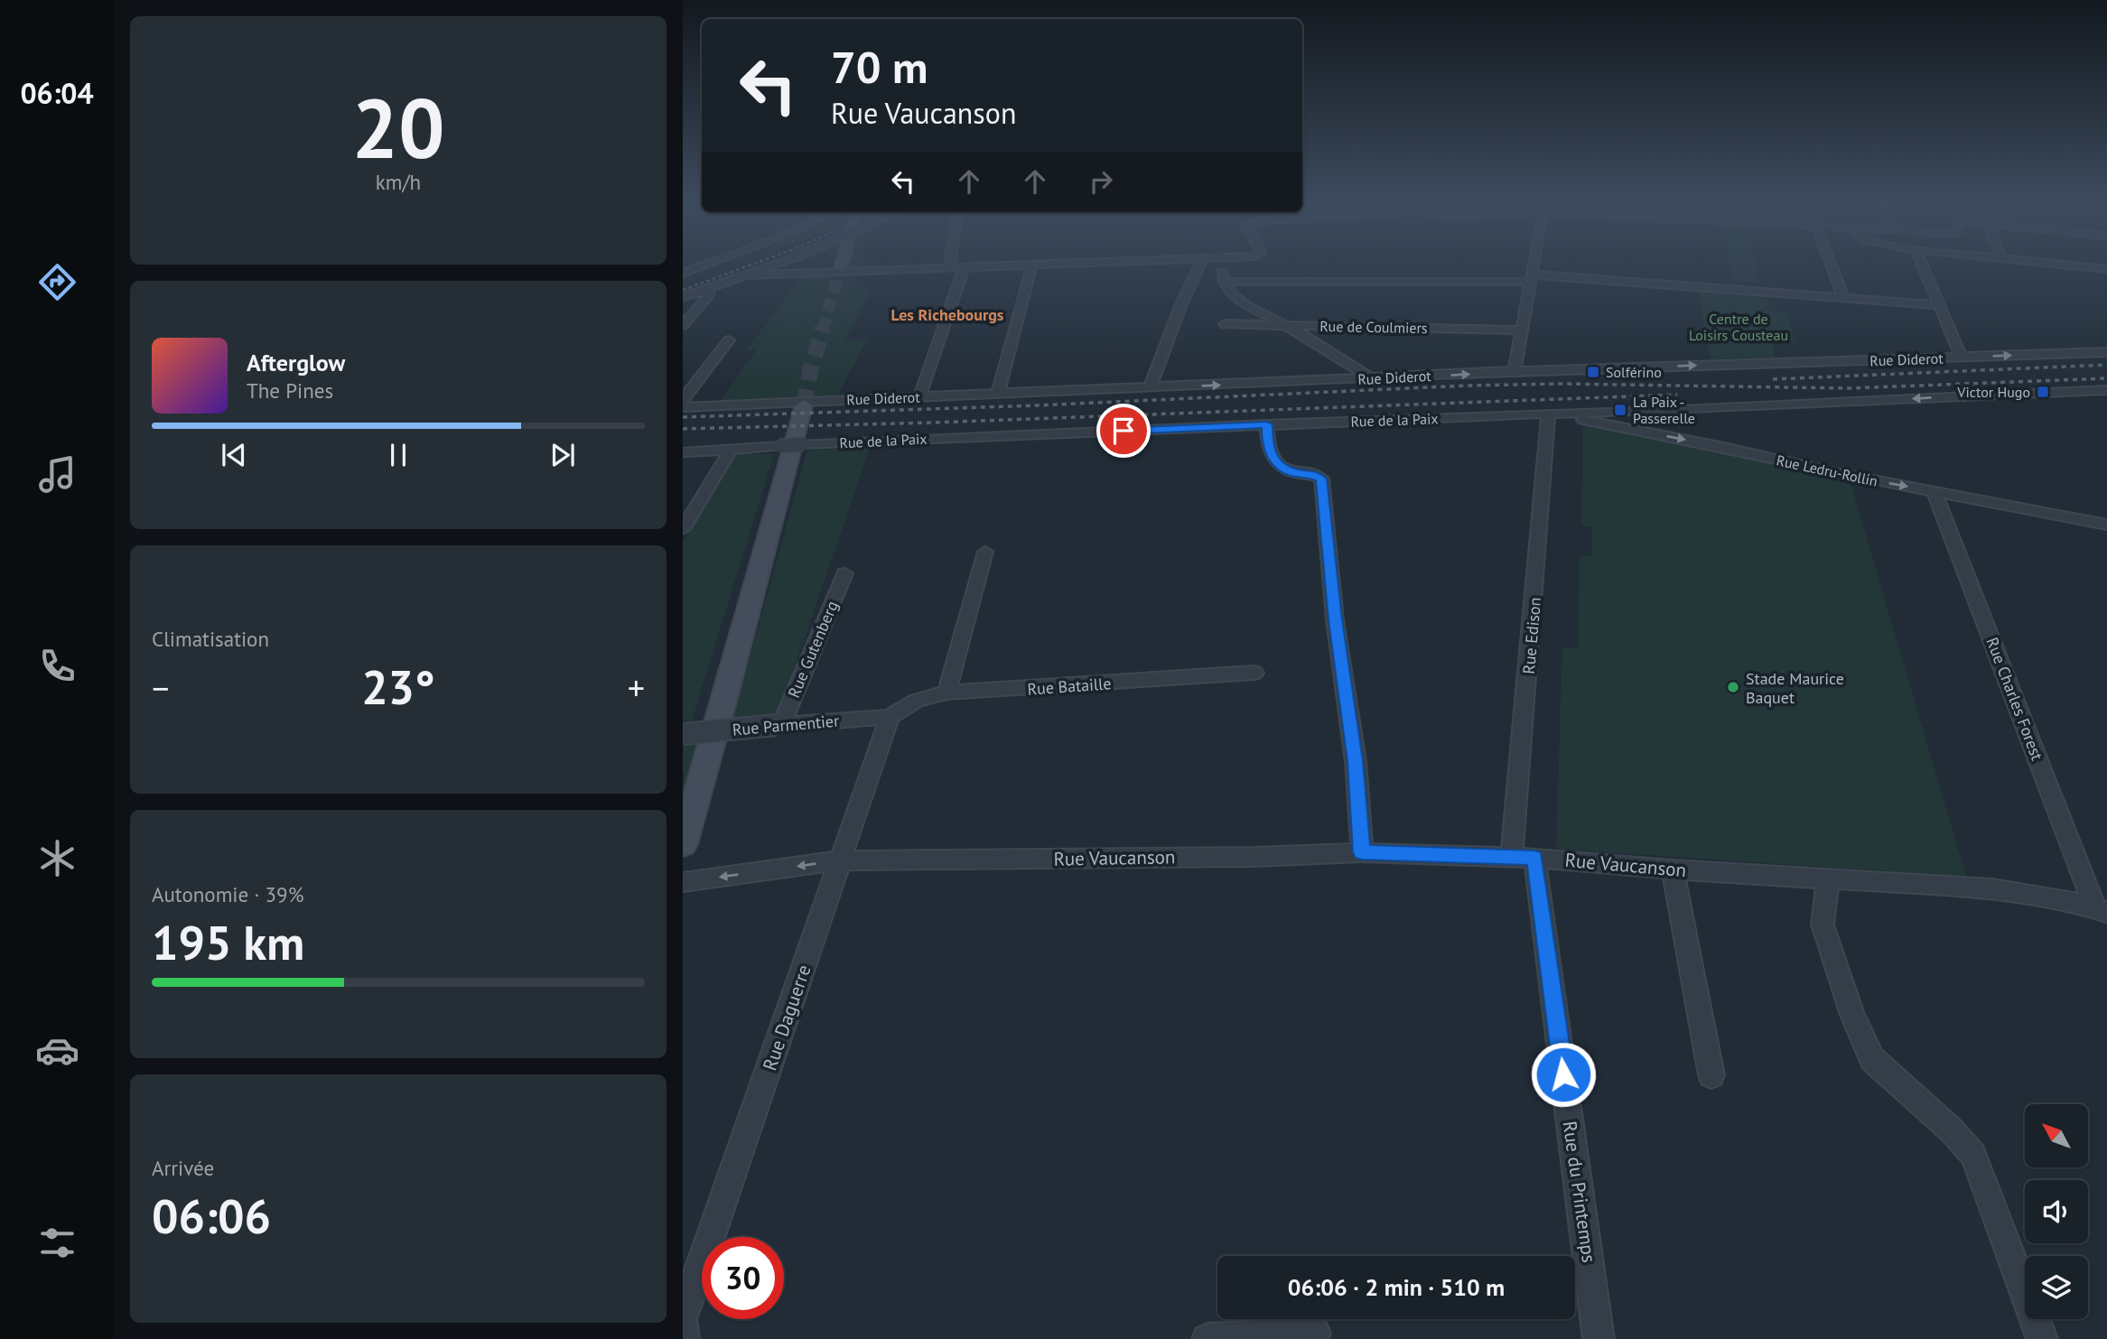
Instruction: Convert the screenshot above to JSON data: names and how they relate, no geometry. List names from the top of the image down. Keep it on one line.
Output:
{"streets":{"street":["Rue de Coulmiers","Rue Diderot","Rue de la Paix","Rue Ledru-Rollin","Rue Edison","Rue Gutenberg","Rue Bataille","Rue Charles Forest","Rue Parmentier","Rue Vaucanson","Rue Daguerre","Rue du Printemps"]},"crossings":[["Rue de la Paix","Rue Ledru-Rollin"],["Rue de la Paix","Rue Edison"],["Rue Ledru-Rollin","Rue Edison"],["Rue Ledru-Rollin","Rue Charles Forest"],["Rue Edison","Rue Vaucanson"],["Rue Edison","Rue du Printemps"],["Rue Gutenberg","Rue Parmentier"],["Rue Bataille","Rue Parmentier"],["Rue Bataille","Rue Daguerre"],["Rue Charles Forest","Rue Vaucanson"],["Rue Parmentier","Rue Daguerre"],["Rue Vaucanson","Rue Daguerre"],["Rue Vaucanson","Rue du Printemps"]],"districts":["Les Richebourgs"],"parks":["Centre de Loisirs Cousteau"],"places":{"transit":["Solférino","Victor Hugo","La Paix - Passerelle"],"other":["Stade Maurice Baquet"]},"north":"top left","page":{"tabs":"06:04","tile":[["20","km/h"],"Climatisation",["Autonomie · 39%","195 km"],["Arrivée","06:06"]],"turn":["70 m","Rue Vaucanson"],"song":["Afterglow","The Pines"],"heat":["−","23°","+"],"limit":"30","trip":"06:06 · 2 min · 510 m"}}
